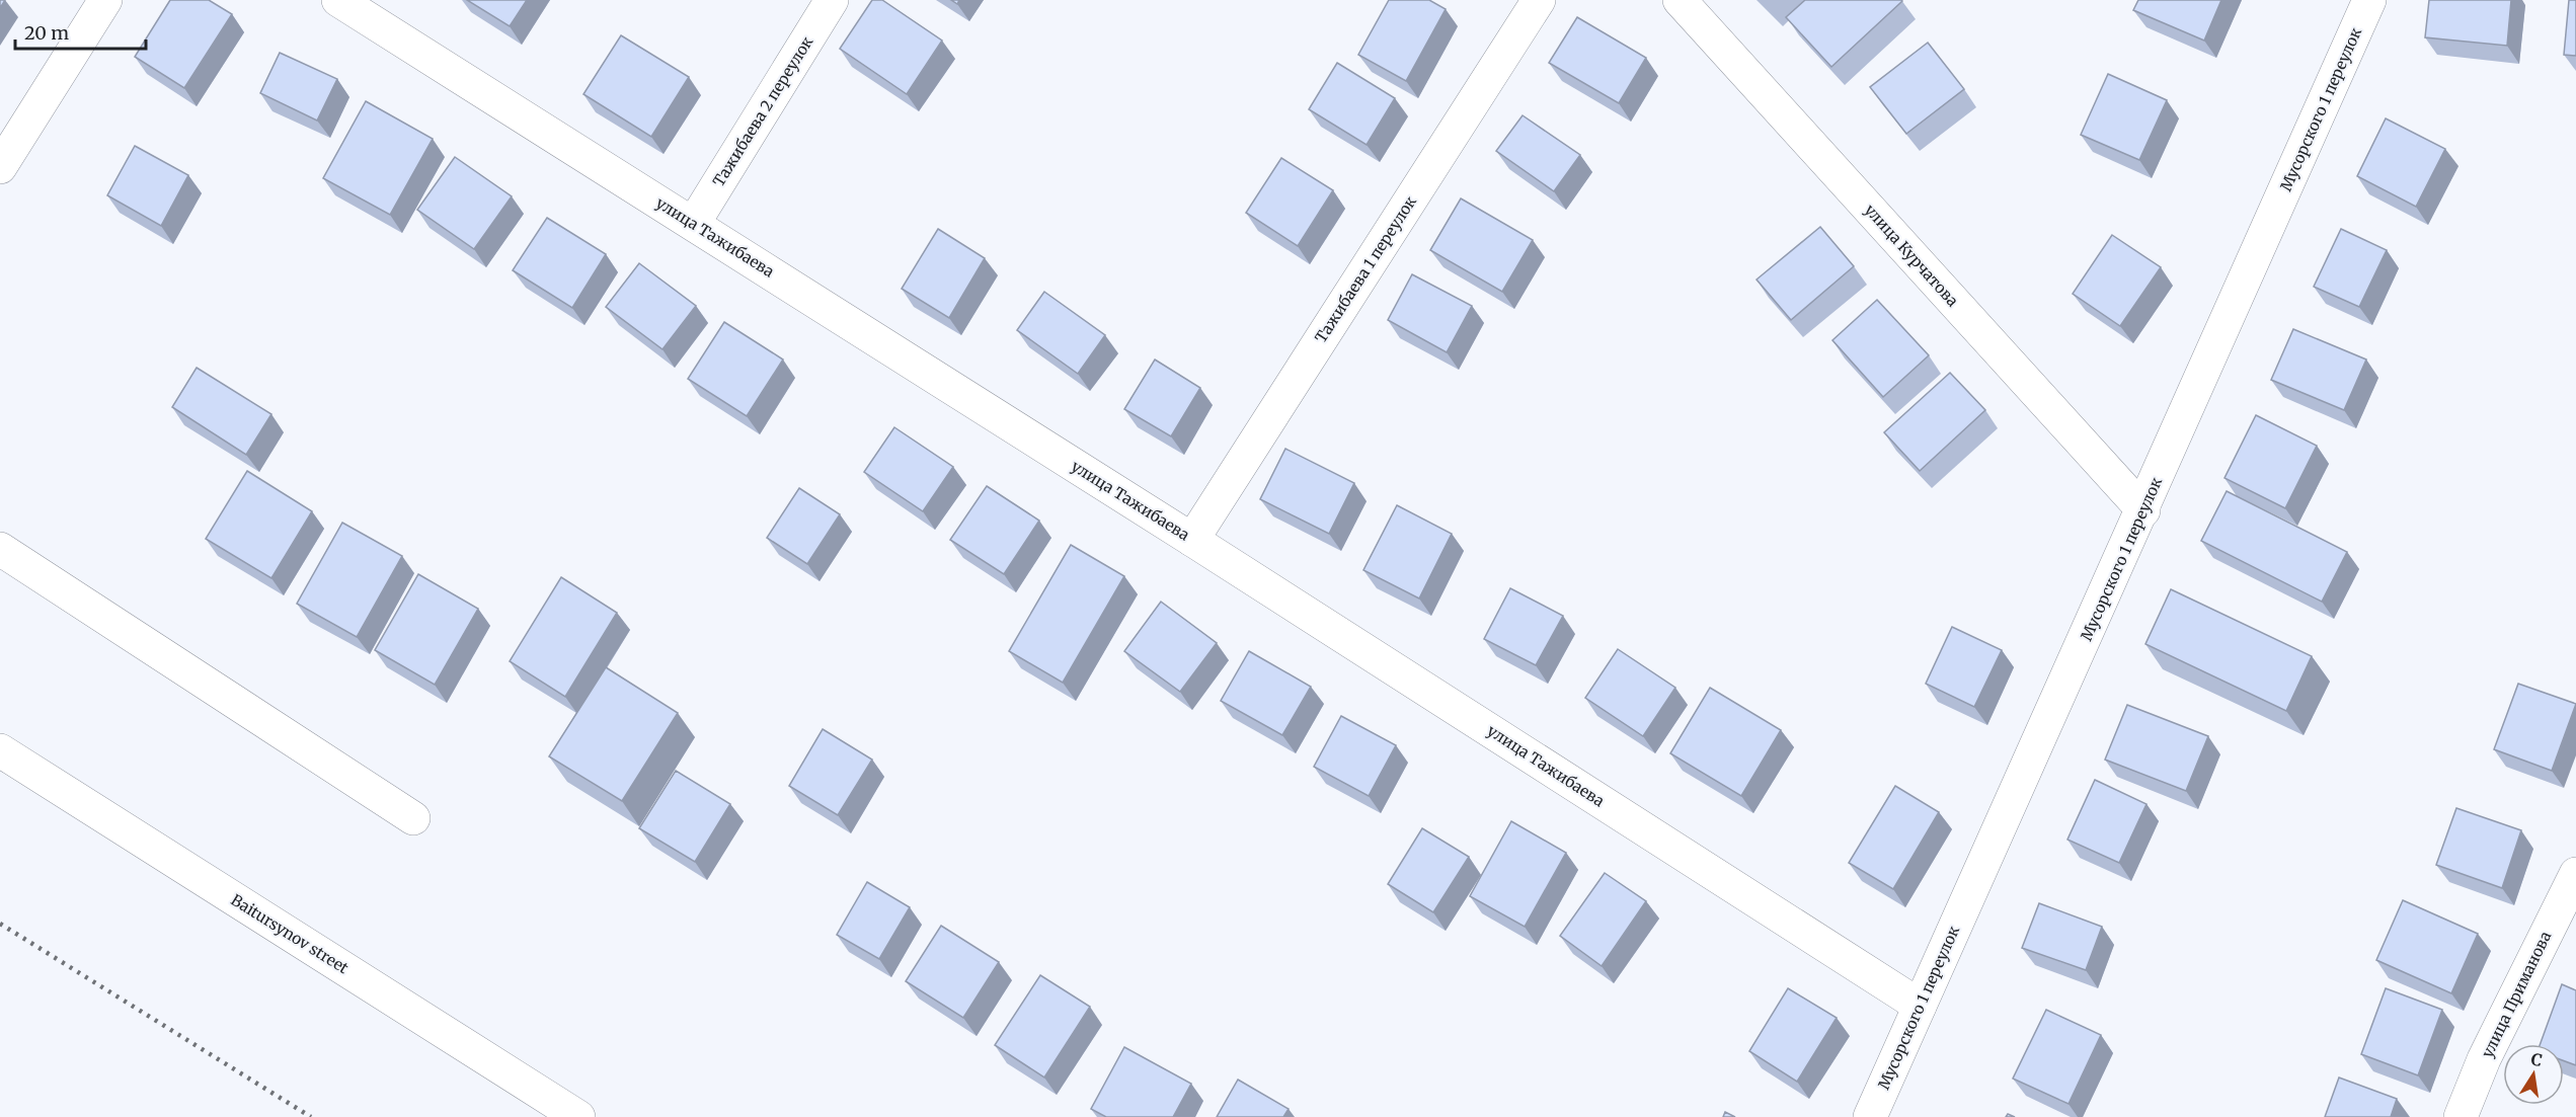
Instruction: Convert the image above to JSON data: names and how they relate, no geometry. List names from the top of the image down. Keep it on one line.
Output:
{"streets":{"street":["Мусорского 1 переулок","Тажибаева 2 переулок","улица Тажибаева","улица Курчатова","Тажибаева 1 переулок","Baitursynov street","улица Приманова"]},"crossings":[["Мусорского 1 переулок","улица Тажибаева"],["Мусорского 1 переулок","улица Курчатова"],["Тажибаева 2 переулок","улица Тажибаева"],["улица Тажибаева","Тажибаева 1 переулок"]],"scale_bar":"20 m","north":"top"}
